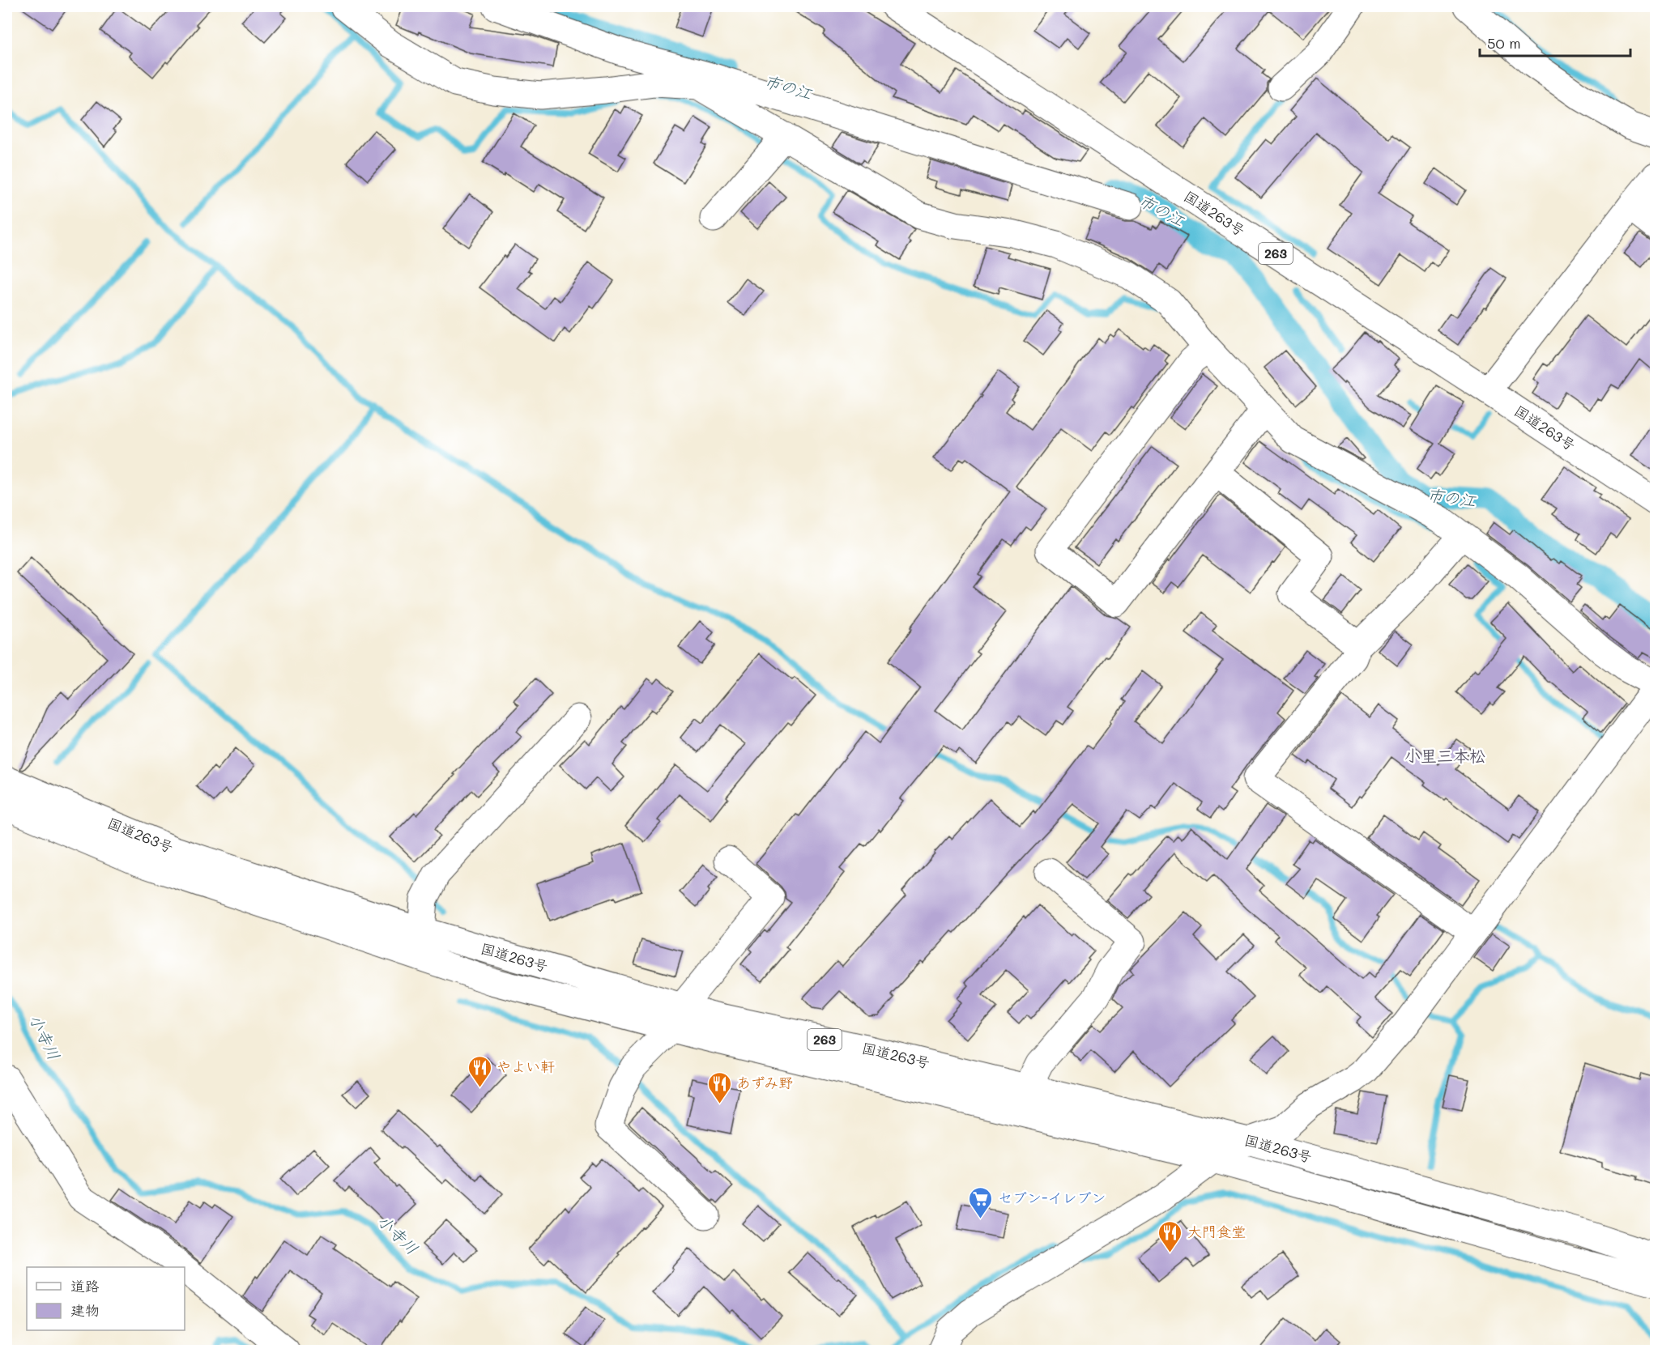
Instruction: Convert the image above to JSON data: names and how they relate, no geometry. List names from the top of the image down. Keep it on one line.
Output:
{"streets":{"main road":["国道263号","263"]},"districts":["小里三本松"],"water":["市の江","小寺川"],"places":{"restaurant":["やよい軒","あずみ野","大門食堂"],"supermarket":["セブン-イレブン"]},"legend":["道路","建物"],"scale_bar":"50 m"}
